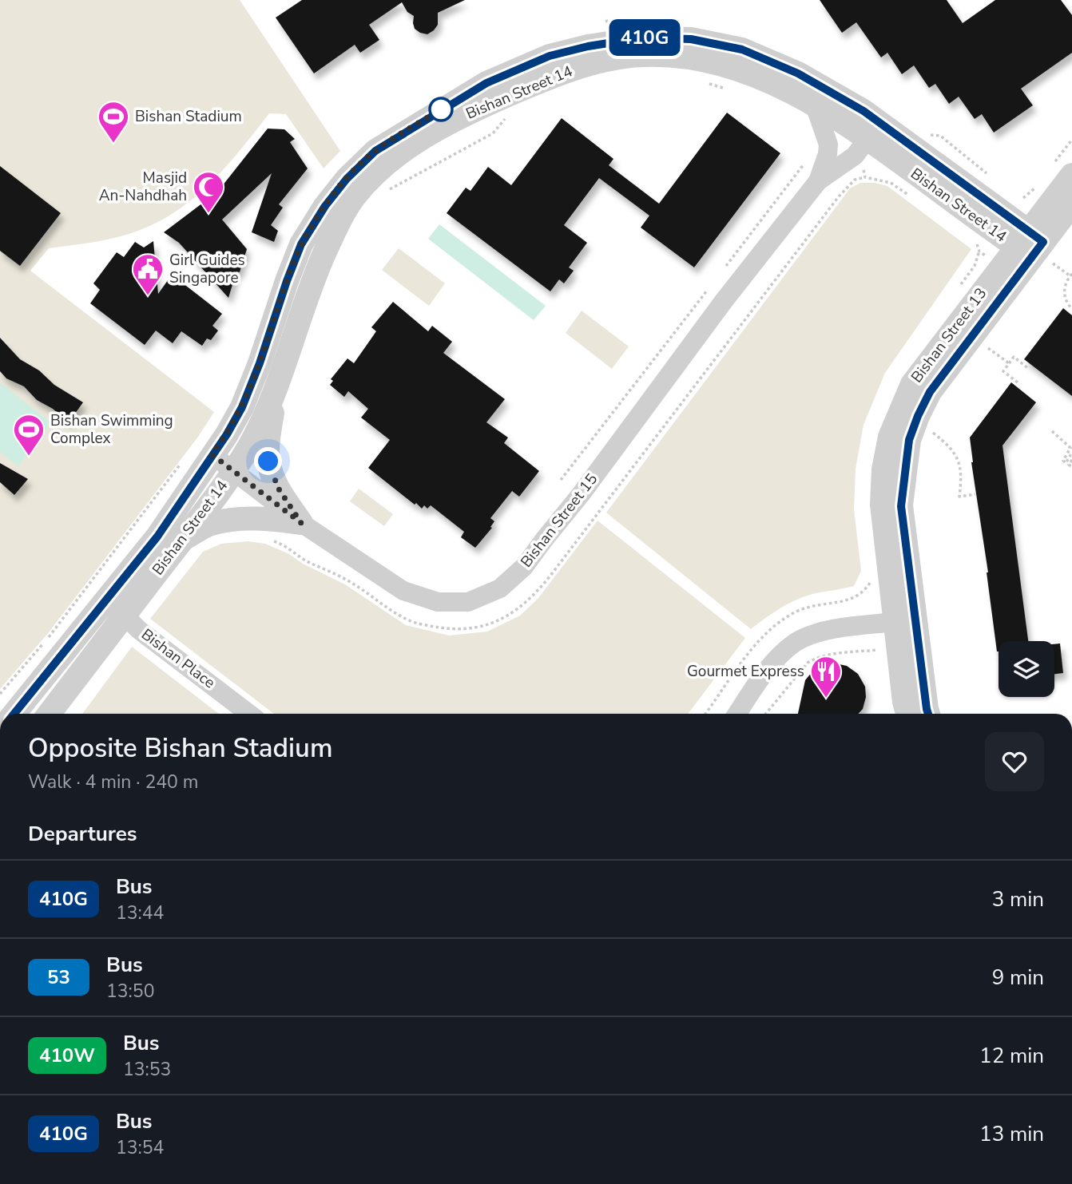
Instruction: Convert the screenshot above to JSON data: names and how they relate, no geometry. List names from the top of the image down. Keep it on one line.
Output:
{"streets":{"street":["Bishan Street 14","Bishan Street 13","Bishan Street 15","Bishan Place"]},"crossings":[["Bishan Street 14","Bishan Street 13"],["Bishan Street 14","Bishan Street 15"],["Bishan Street 14","Bishan Place"]],"places":{"sports":["Bishan Stadium","Bishan Swimming Complex"],"mosque":["Masjid An-Nahdhah"],"public building":["Girl Guides Singapore"],"restaurant":["Gourmet Express"]},"lines":["bus line 410G"],"page":{"on_map":"410G","heading":[["Opposite Bishan Stadium","Walk · 4 min · 240 m"],"Departures"],"list":[{"mark":"410G","name":"Bus","note":"13:44","value":"3 min"},{"mark":"53","name":"Bus","note":"13:50","value":"9 min"},{"mark":"410W","name":"Bus","note":"13:53","value":"12 min"},{"mark":"410G","name":"Bus","note":"13:54","value":"13 min"}]}}
